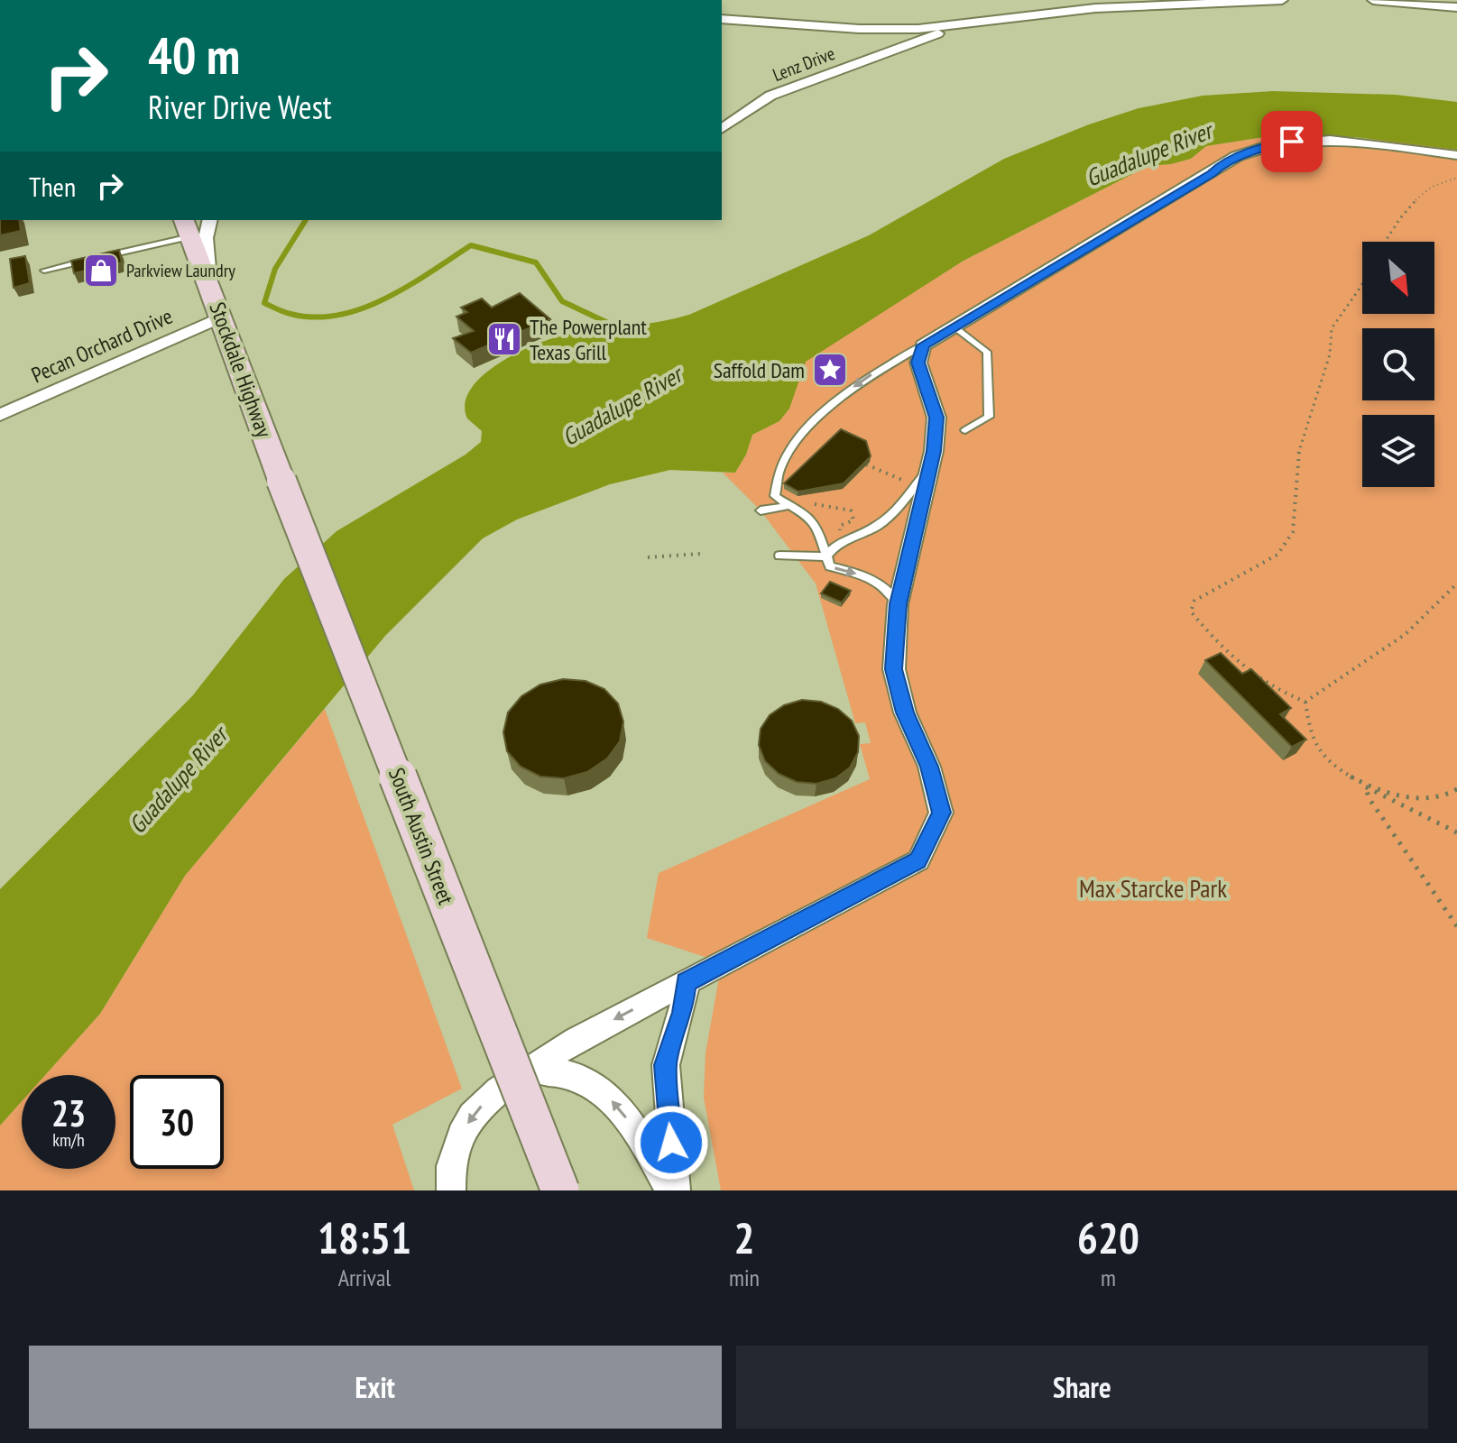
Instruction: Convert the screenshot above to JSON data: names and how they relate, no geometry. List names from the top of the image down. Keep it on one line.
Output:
{"streets":{"main road":["Stockdale Highway","South Austin Street"],"street":["Lenz Drive","Pecan Orchard Drive"]},"crossings":[["Pecan Orchard Drive","Stockdale Highway"],["Stockdale Highway","South Austin Street"]],"water":["Guadalupe River"],"parks":["Max Starcke Park"],"places":{"shop":["Parkview Laundry"],"restaurant":["The Powerplant Texas Grill"],"place":["Saffold Dam"]},"north":"bottom right","page":{"turn":["40 m","River Drive West"],"then":"Then","speed":"23 km/h","limit":"30","eta":["18:51","Arrival","2","min","620","m"],"buttons":["Exit","Share"]}}
